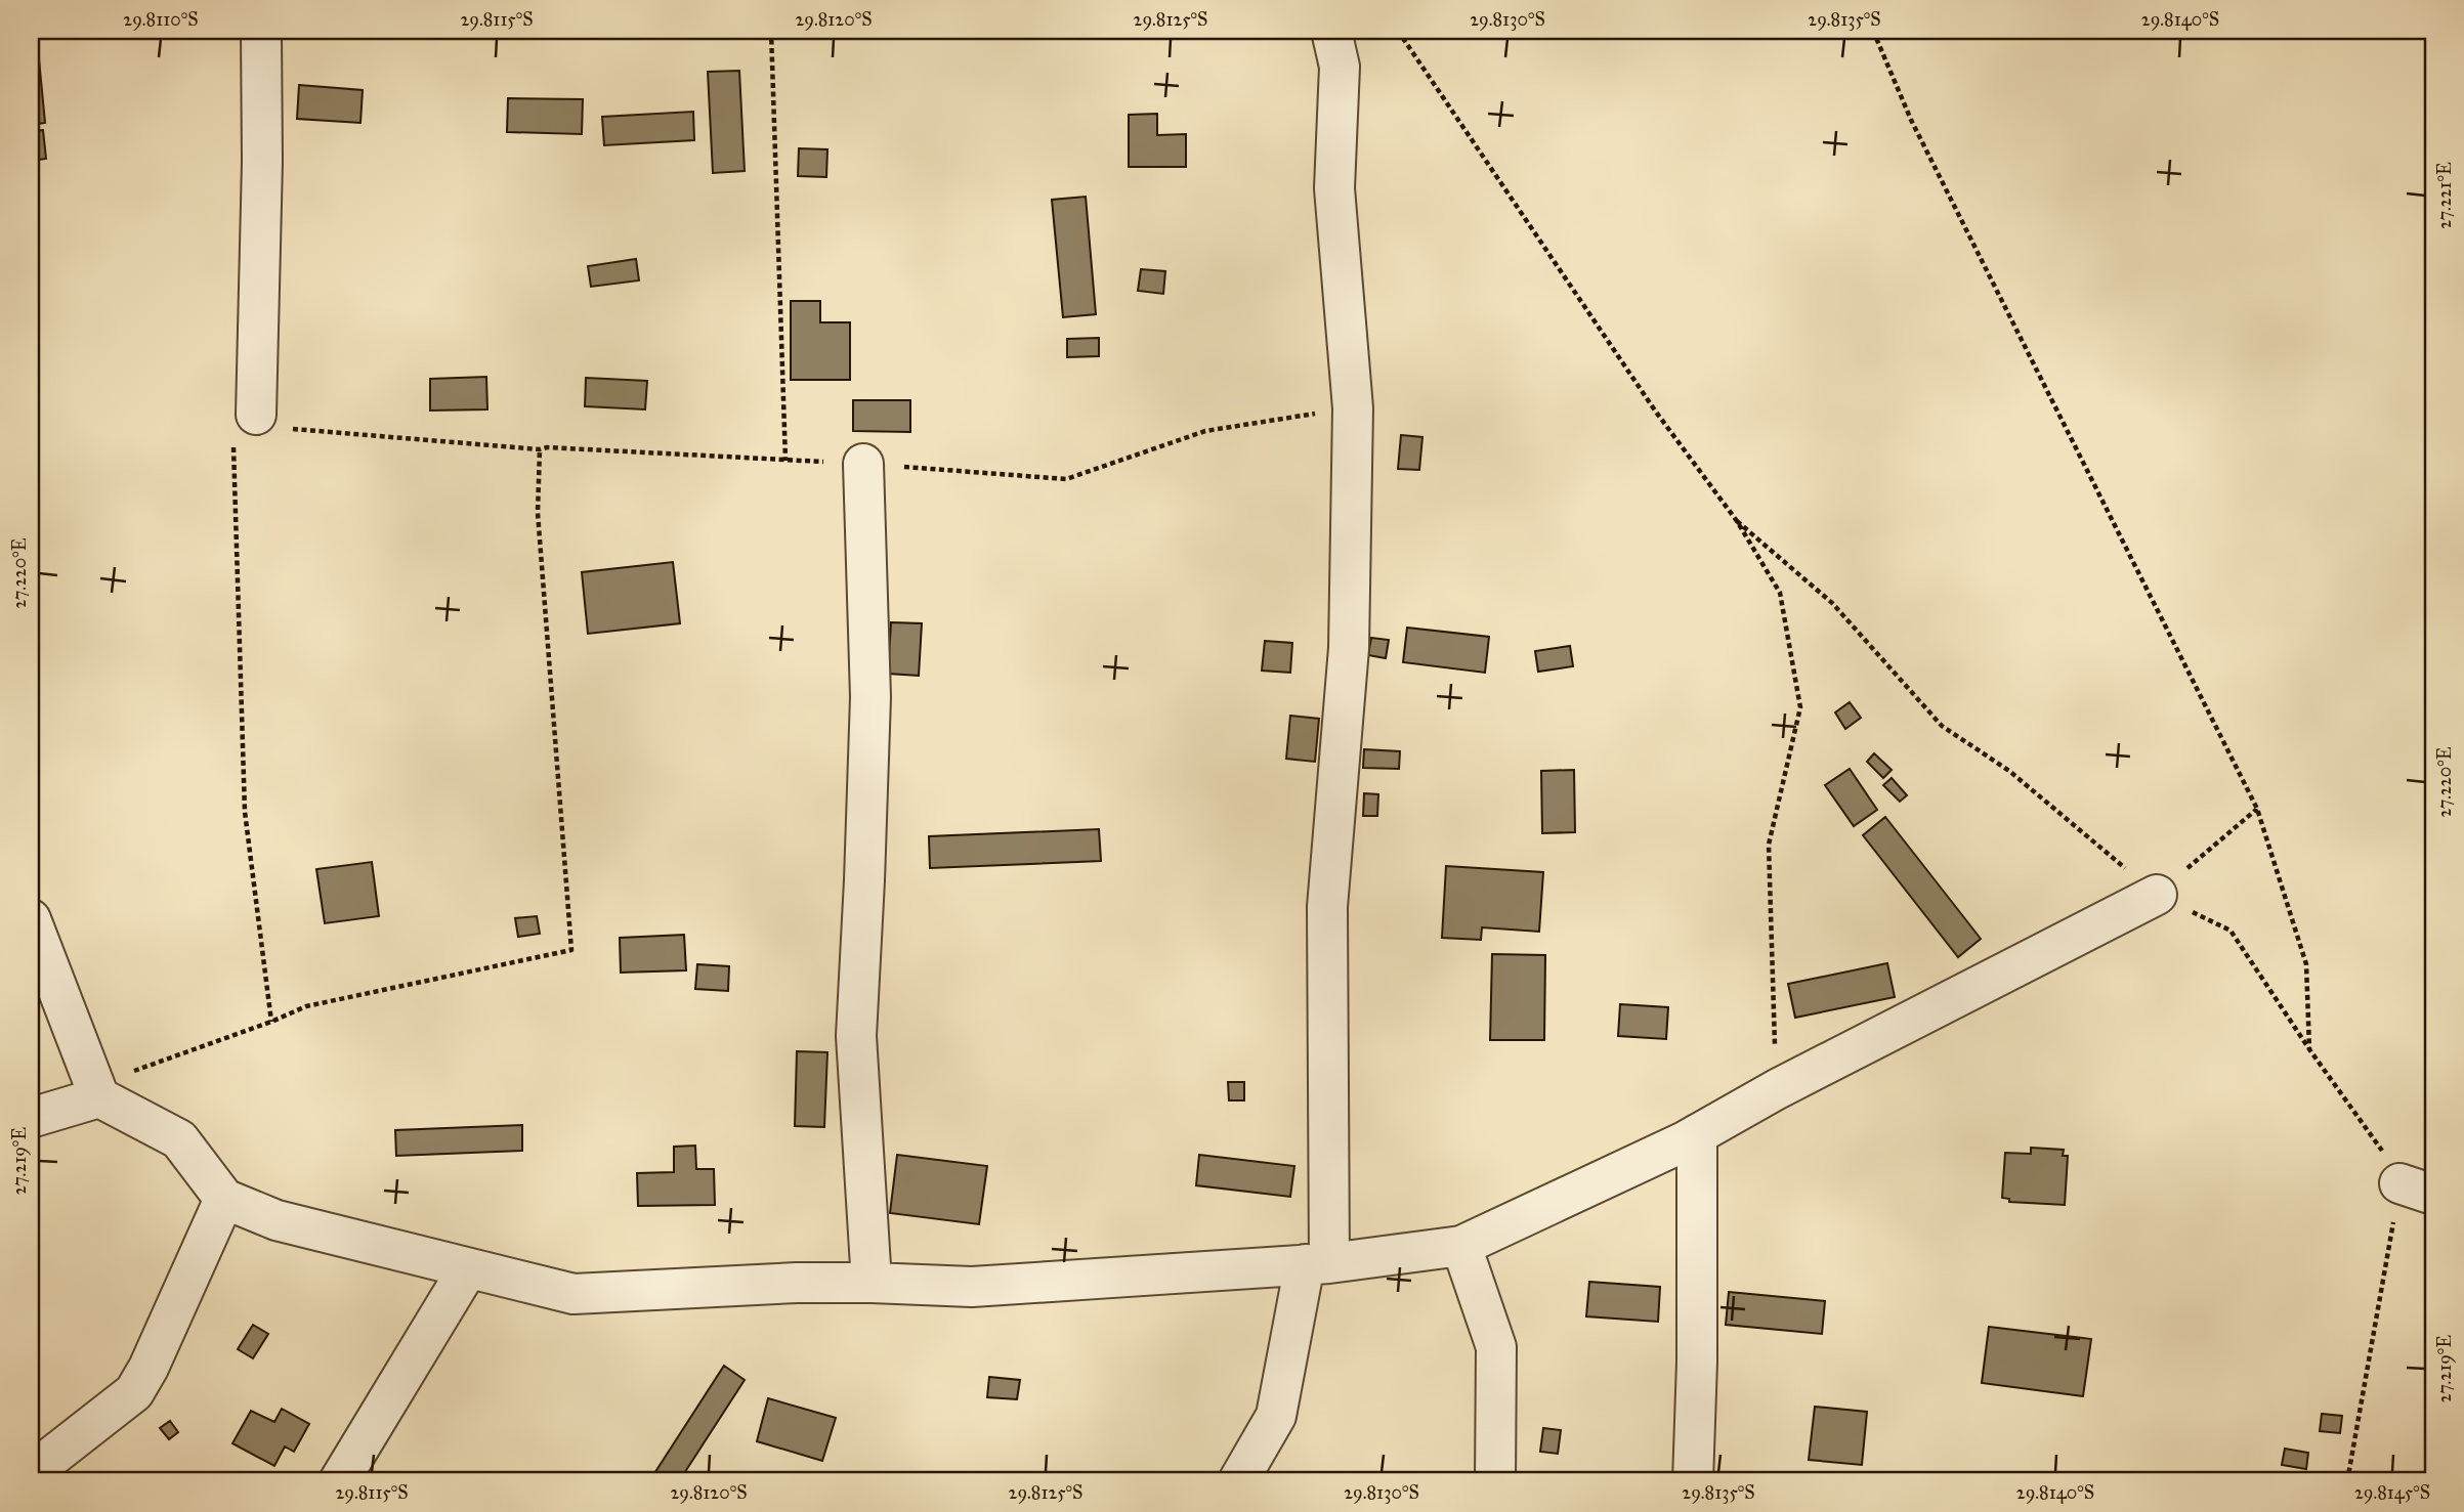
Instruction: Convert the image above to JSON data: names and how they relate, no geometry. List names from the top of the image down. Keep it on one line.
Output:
{"coordinates":["29.8110°S","29.8115°S","29.8120°S","29.8125°S","29.8130°S","29.8135°S","29.8140°S","27.221°E","27.220°E","27.219°E","29.8145°S"]}
